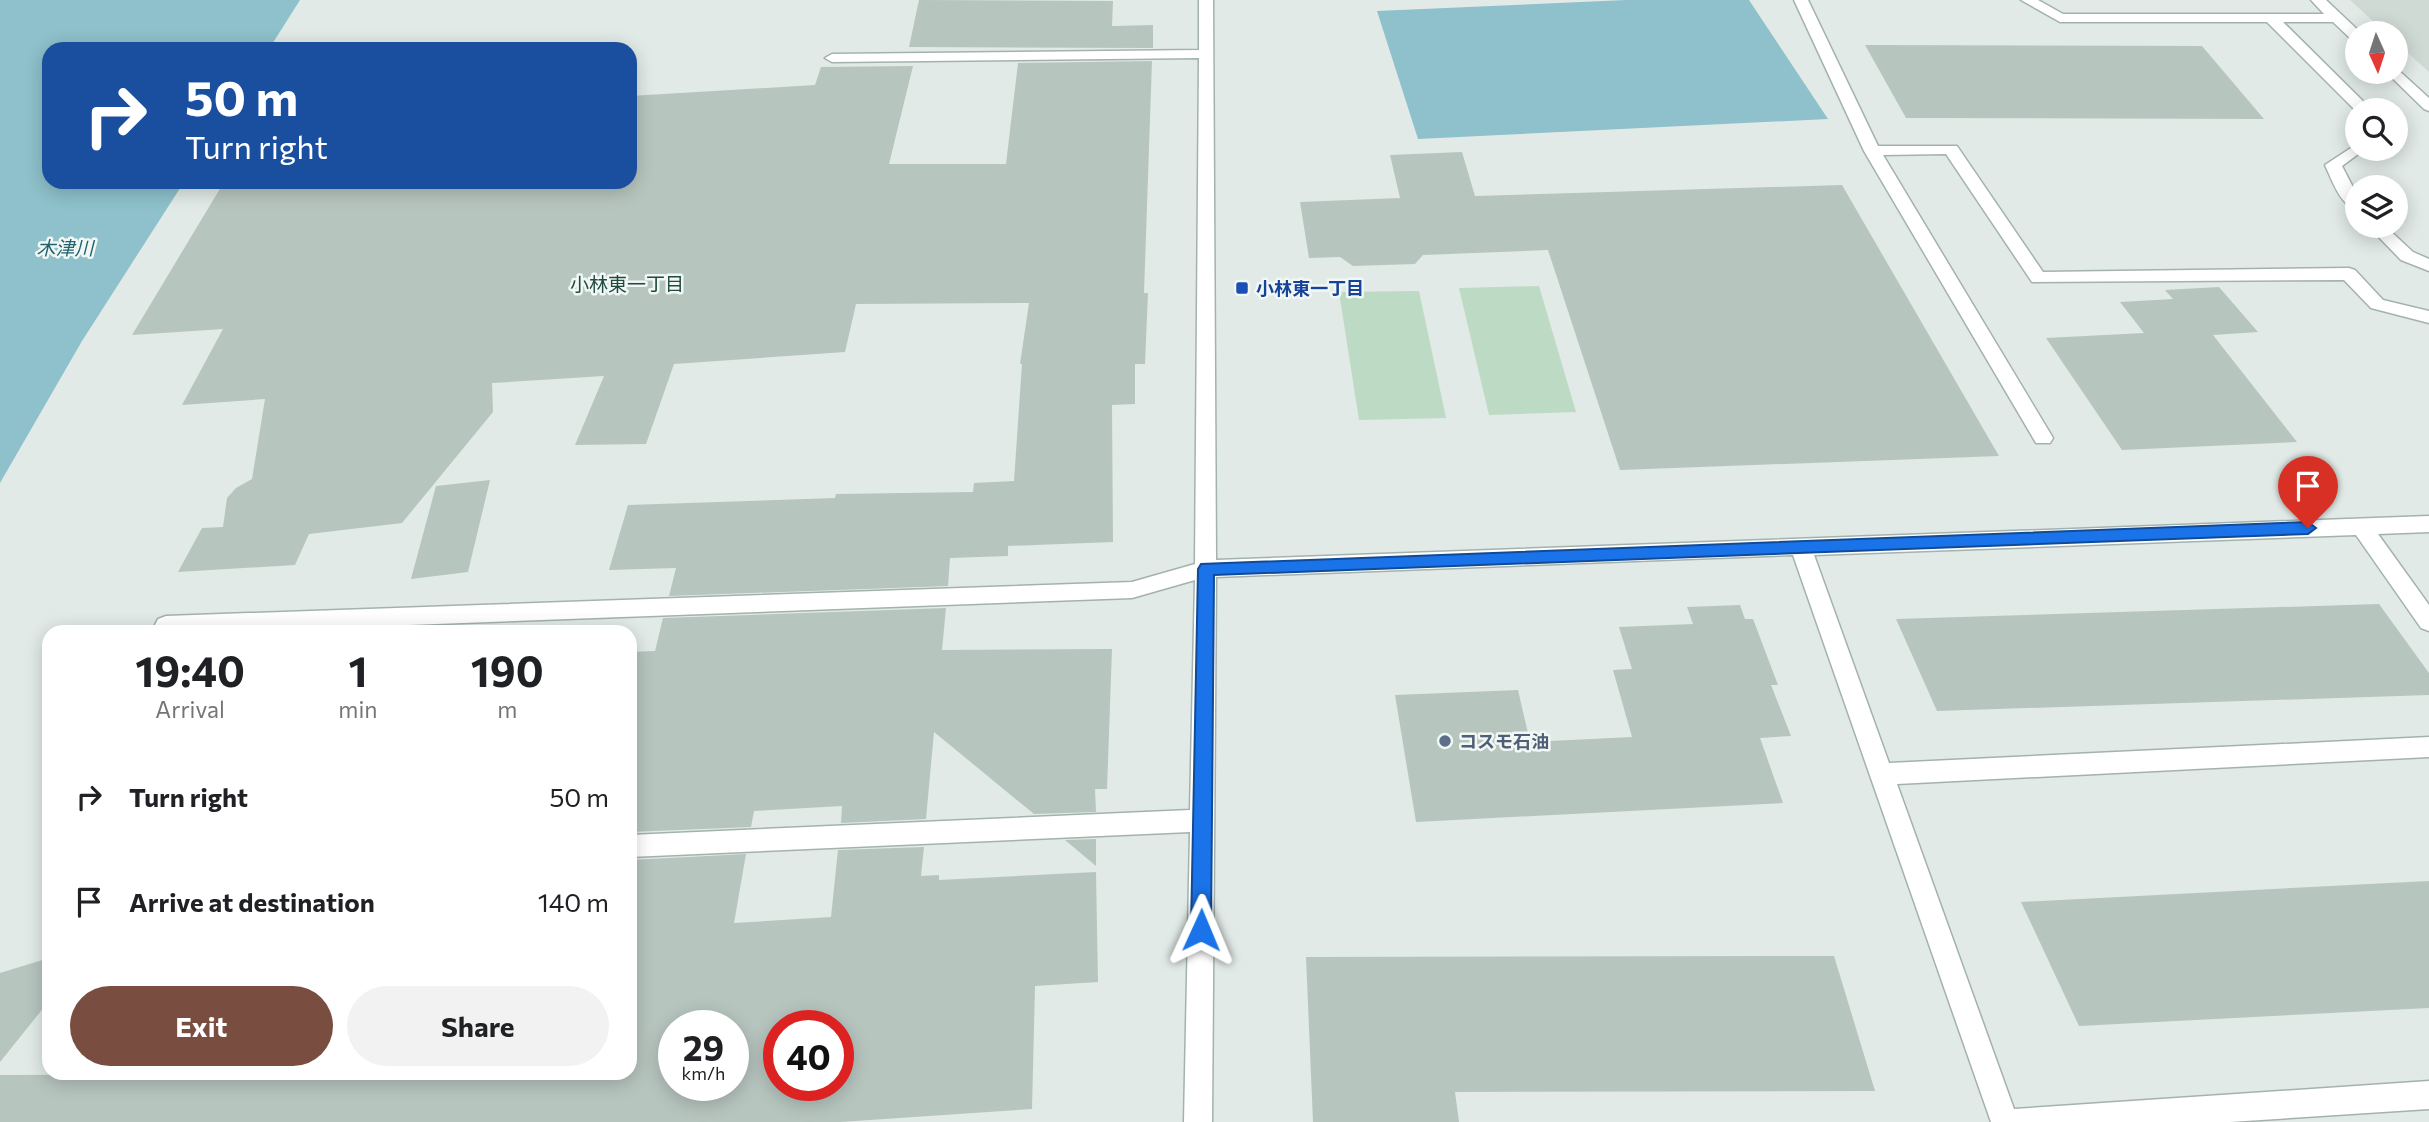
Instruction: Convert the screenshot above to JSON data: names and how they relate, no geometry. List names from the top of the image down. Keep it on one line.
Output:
{"districts":["小林東一丁目"],"water":["木津川"],"places":{"transit":["小林東一丁目"],"other":["コスモ石油"]},"north":"bottom","page":{"turn":["50 m","Turn right"],"eta":["19:40","Arrival","1","min","190","m"],"list":[{"name":"Turn right","value":"50 m"},{"name":"Arrive at destination","value":"140 m"}],"buttons":["Exit","Share"],"speed":"29 km/h","limit":"40"}}
